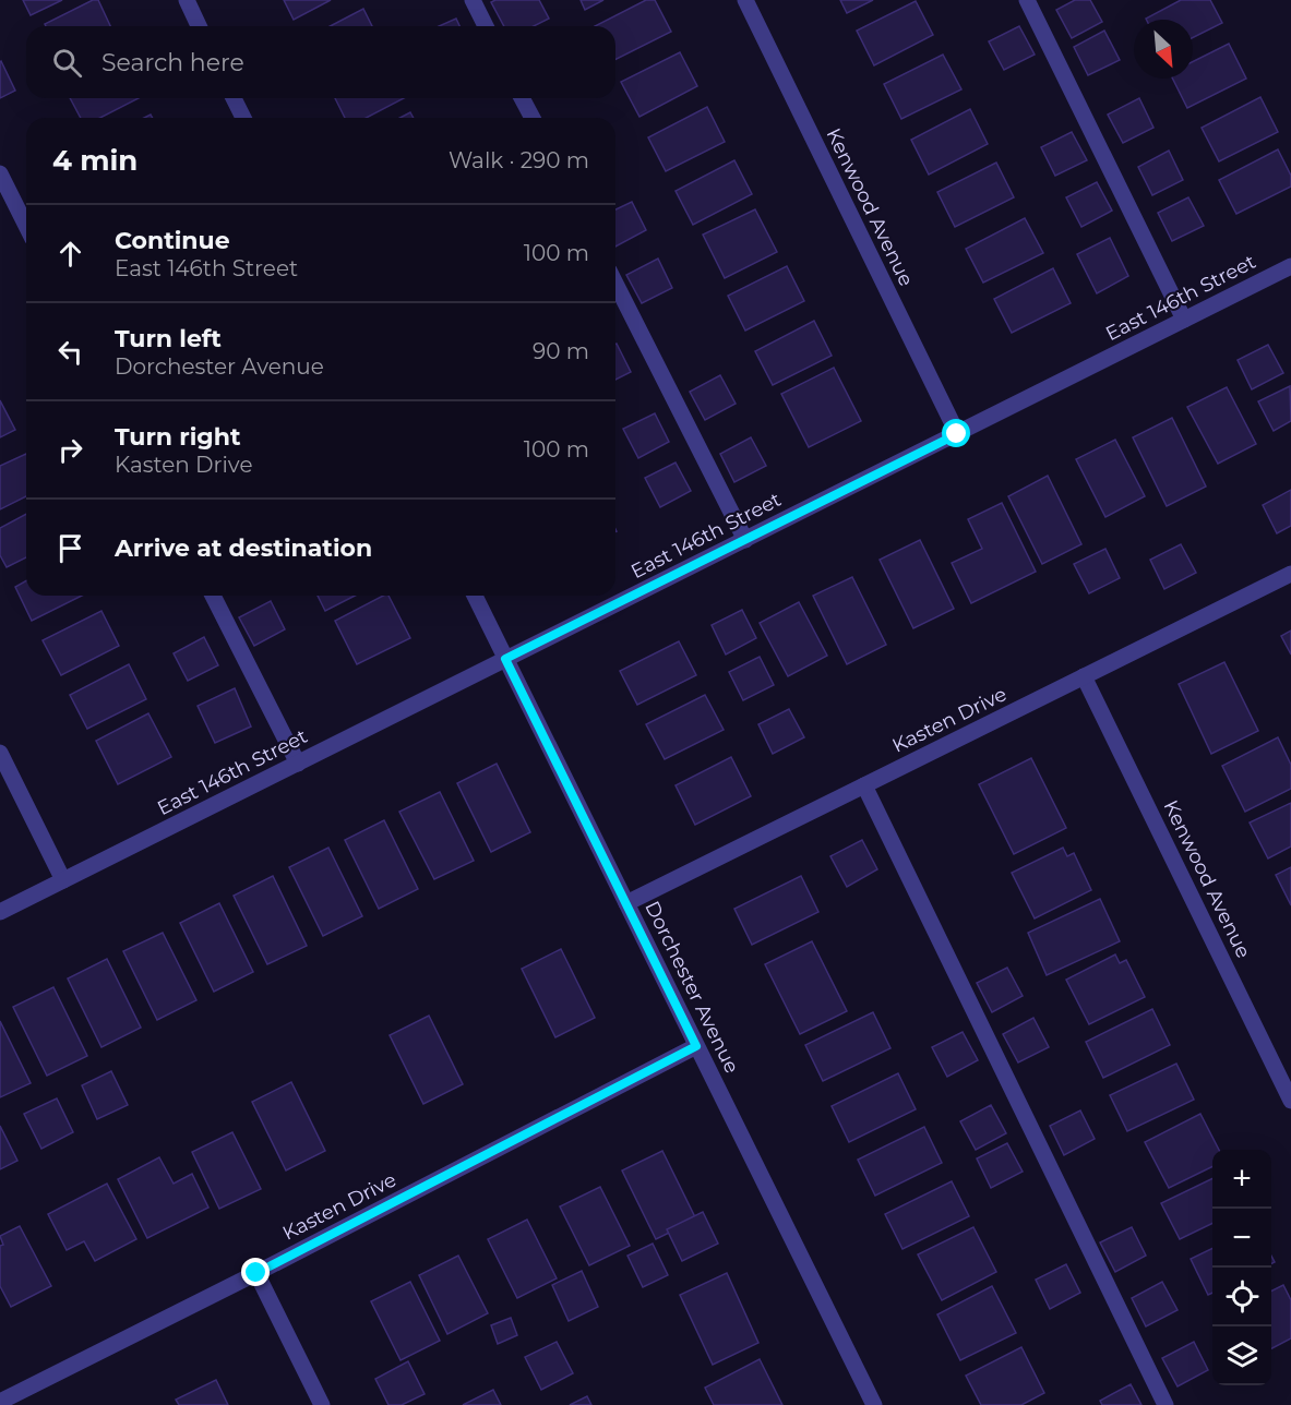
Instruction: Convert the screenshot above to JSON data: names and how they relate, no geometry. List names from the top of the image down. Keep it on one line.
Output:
{"streets":{"street":["Kenwood Avenue","East 146th Street","Kasten Drive","Dorchester Avenue"]},"crossings":[["Kenwood Avenue","East 146th Street"],["Kenwood Avenue","Kasten Drive"],["East 146th Street","Dorchester Avenue"],["Kasten Drive","Dorchester Avenue"]],"north":"bottom right","page":{"search":"Search here","heading":["4 min","Walk · 290 m"],"list":[["Continue","East 146th Street","100 m"],["Turn left","Dorchester Avenue","90 m"],["Turn right","Kasten Drive","100 m"],"Arrive at destination"],"map_buttons":["+","−"]}}
